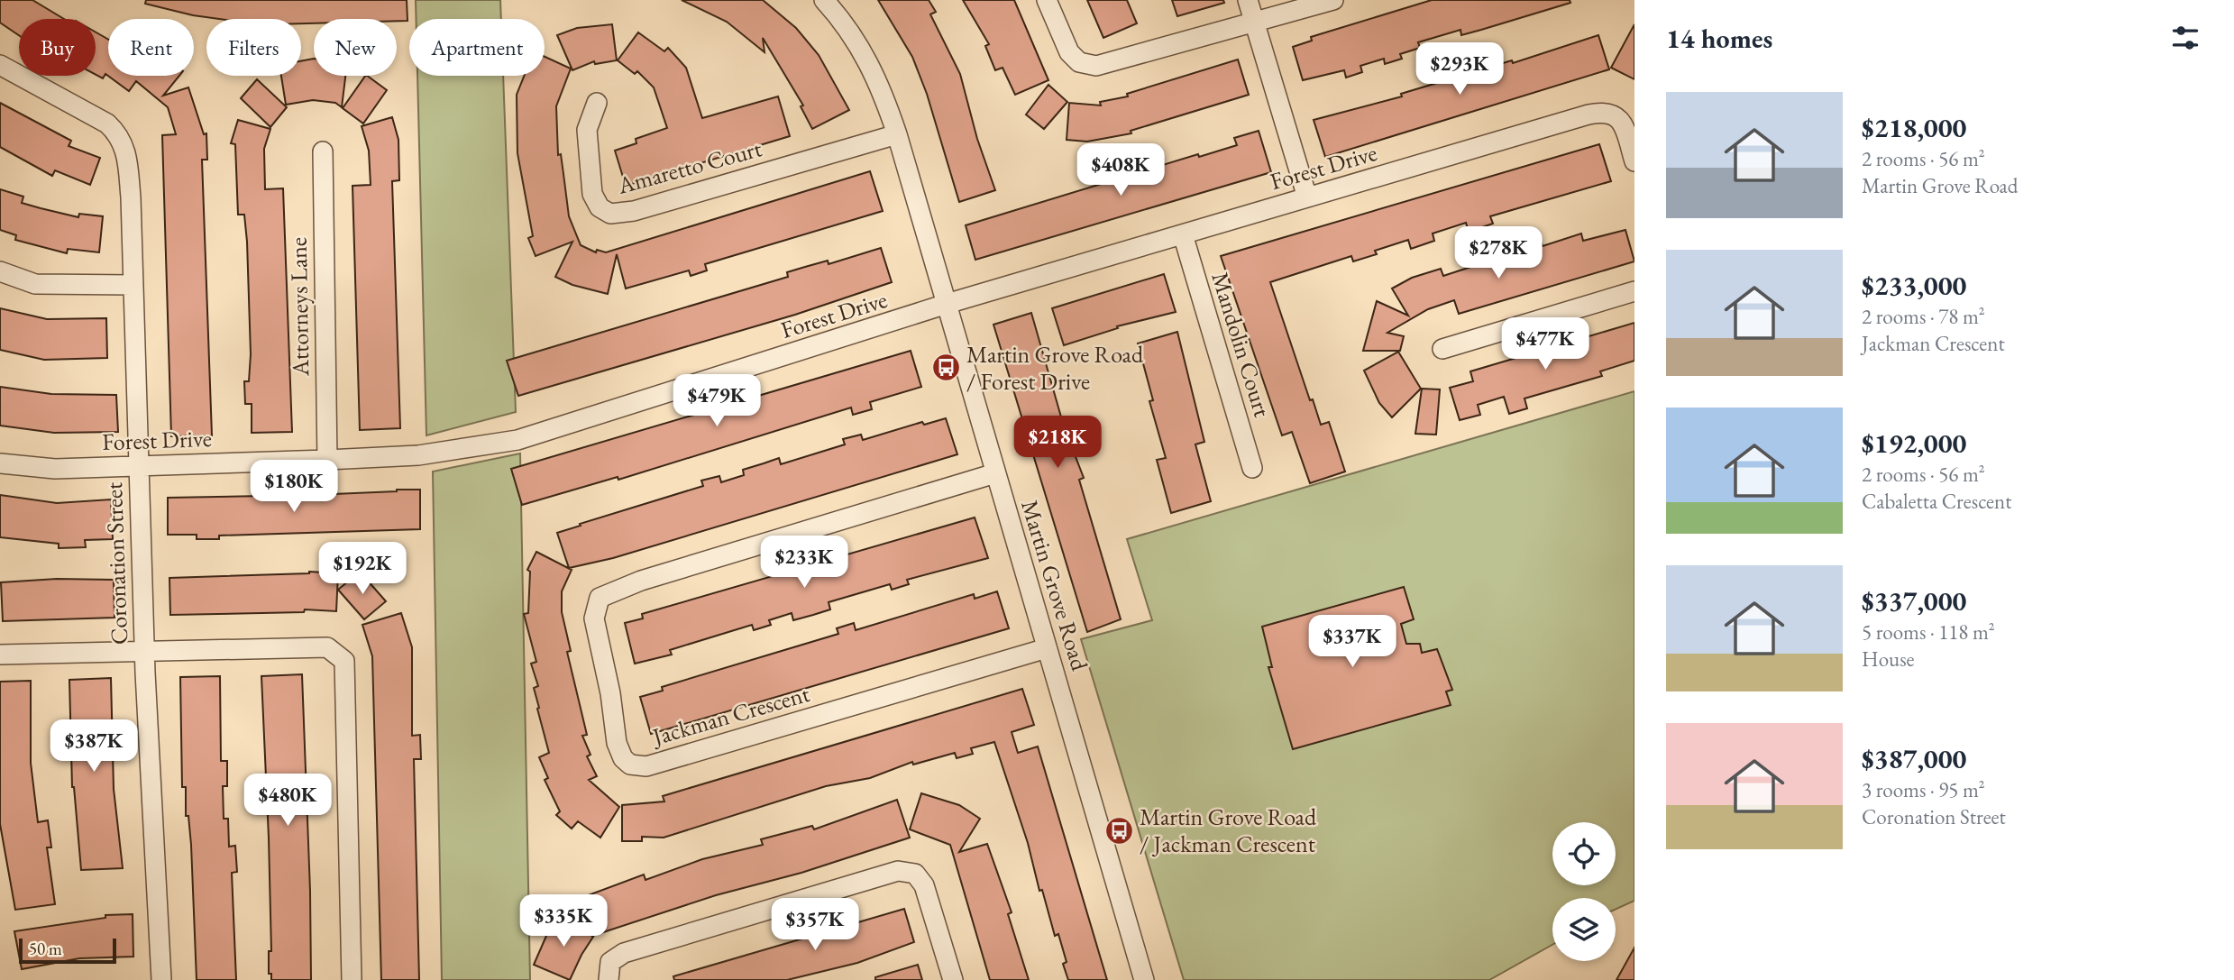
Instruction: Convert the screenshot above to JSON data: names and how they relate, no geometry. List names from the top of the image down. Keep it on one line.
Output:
{"streets":{"street":["Amaretto Court","Forest Drive","Attorneys Lane","Mandolin Court","Coronation Street","Martin Grove Road","Jackman Crescent"]},"crossings":[["Amaretto Court","Martin Grove Road"],["Forest Drive","Attorneys Lane"],["Forest Drive","Mandolin Court"],["Forest Drive","Coronation Street"],["Forest Drive","Martin Grove Road"],["Martin Grove Road","Jackman Crescent"]],"places":{"bus stop":["Martin Grove Road / Forest Drive","Martin Grove Road / Jackman Crescent"]},"scale_bar":"50 m","page":{"heading":"14 homes","chip":["Buy","Rent","Filters","New","Apartment"],"price":["$293K","$408K","$278K","$477K","$479K","$218K","$180K","$233K","$192K","$337K","$387K","$480K","$335K","$357K"],"list":[{"name":"$218,000","note":"2 rooms · 56 m² · Martin Grove Road"},{"name":"$233,000","note":"2 rooms · 78 m² · Jackman Crescent"},{"name":"$192,000","note":"2 rooms · 56 m² · Cabaletta Crescent"},{"name":"$337,000","note":"5 rooms · 118 m² · House"},{"name":"$387,000","note":"3 rooms · 95 m² · Coronation Street"}],"scale":"50 m"}}
